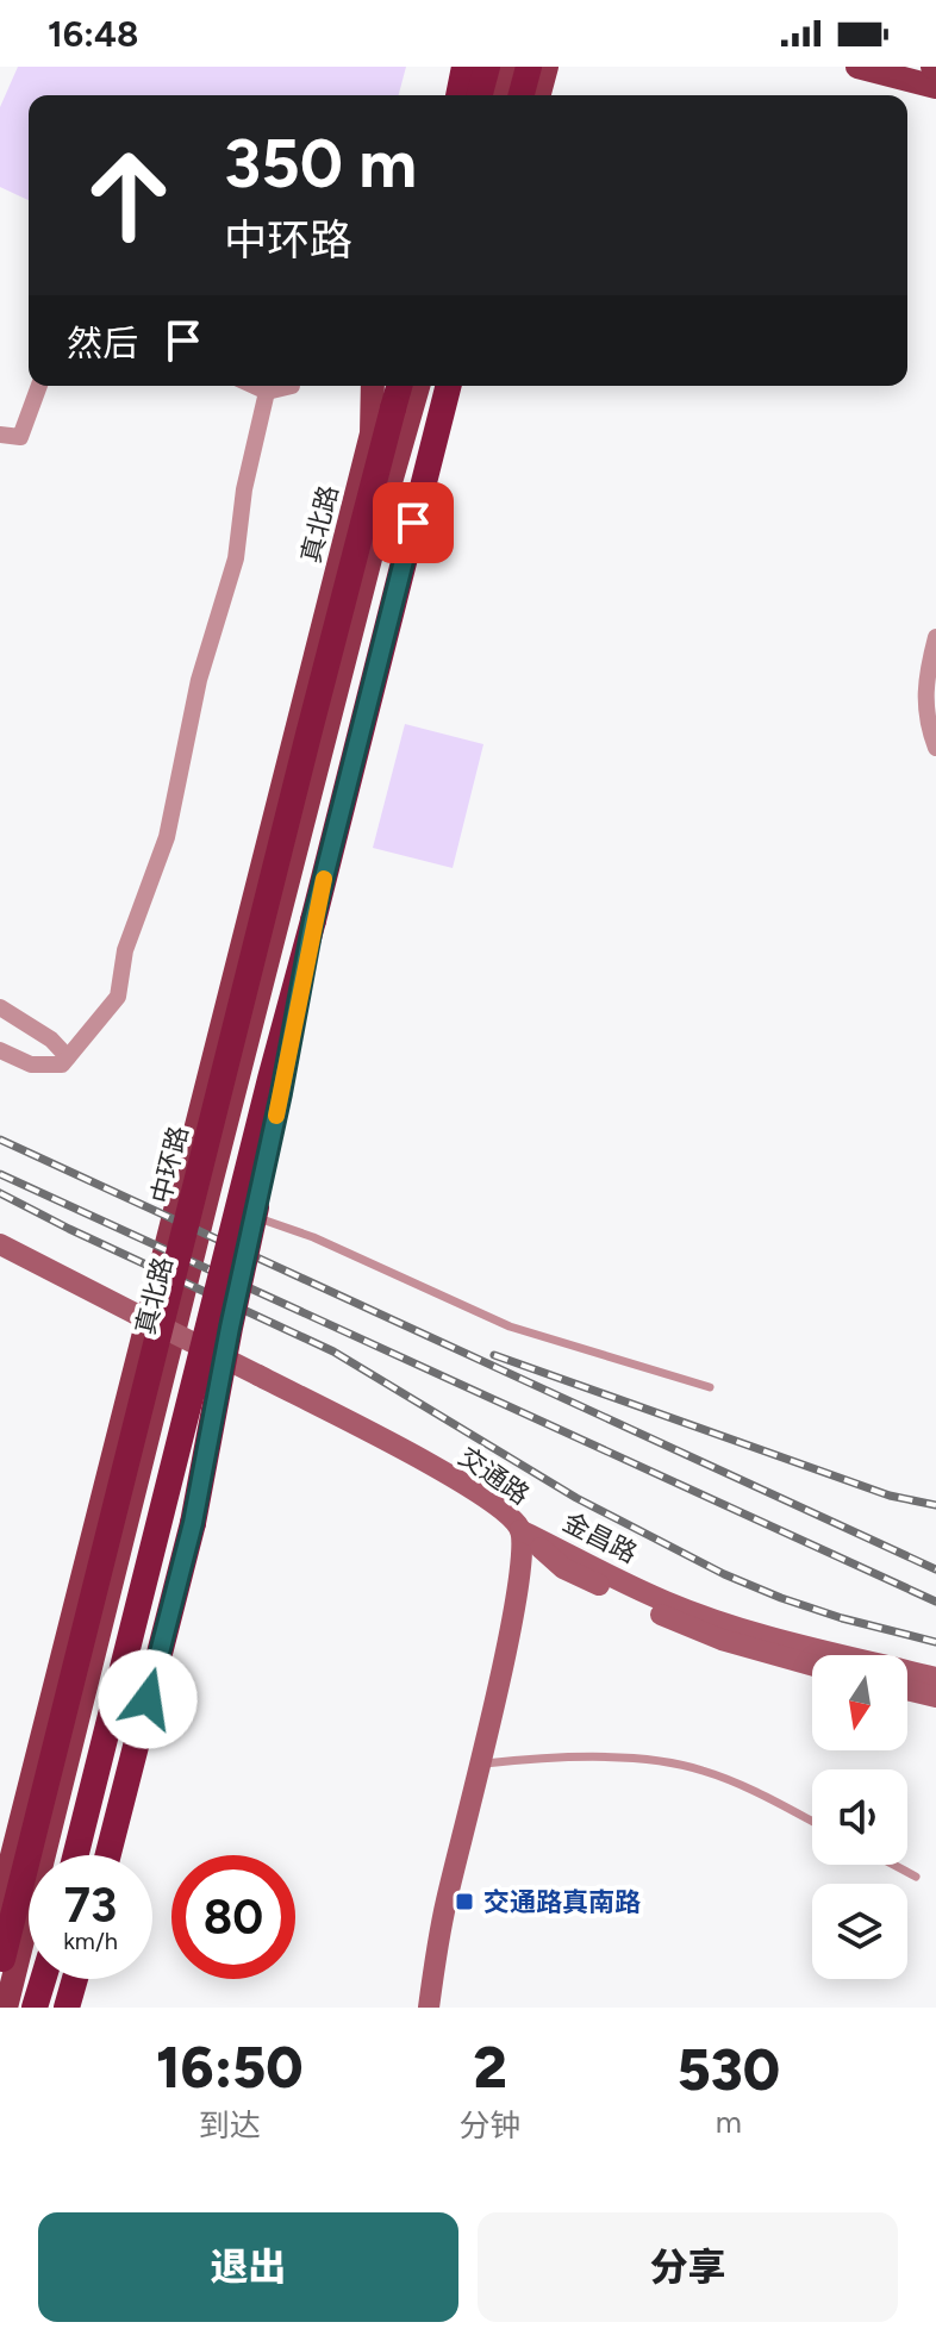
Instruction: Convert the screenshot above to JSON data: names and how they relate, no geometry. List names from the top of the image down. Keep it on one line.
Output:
{"streets":{"highway":["中环路"],"main road":["真北路","交通路","金昌路"]},"crossings":[["交通路","金昌路"]],"places":{"transit":["交通路真南路"]},"north":"bottom","page":{"status":"16:48","turn":["350 m","中环路"],"then":"然后","speed":"73 km/h","limit":"80","eta":["16:50","到达","2","分钟","530","m"],"buttons":["退出","分享"]}}
